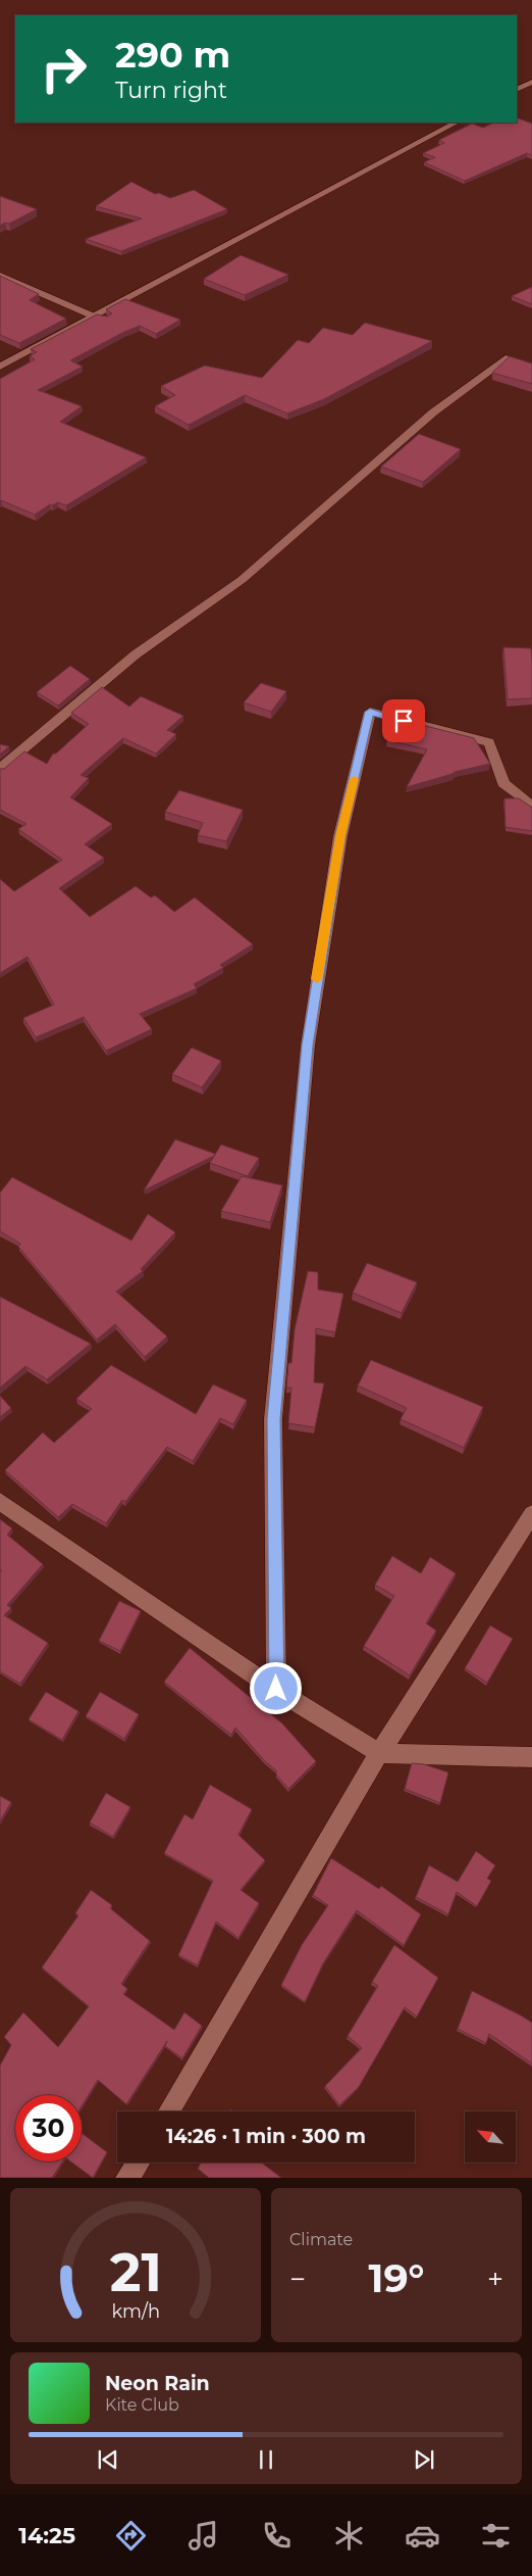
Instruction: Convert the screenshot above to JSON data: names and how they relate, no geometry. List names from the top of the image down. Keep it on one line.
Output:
{"north":"top left","page":{"turn":["290 m","Turn right"],"limit":"30","trip":"14:26 · 1 min · 300 m","tile":"Climate","heat":["−","19°","+"],"song":["Neon Rain","Kite Club"],"tabs":"14:25","gauge":["21","km/h"]}}
